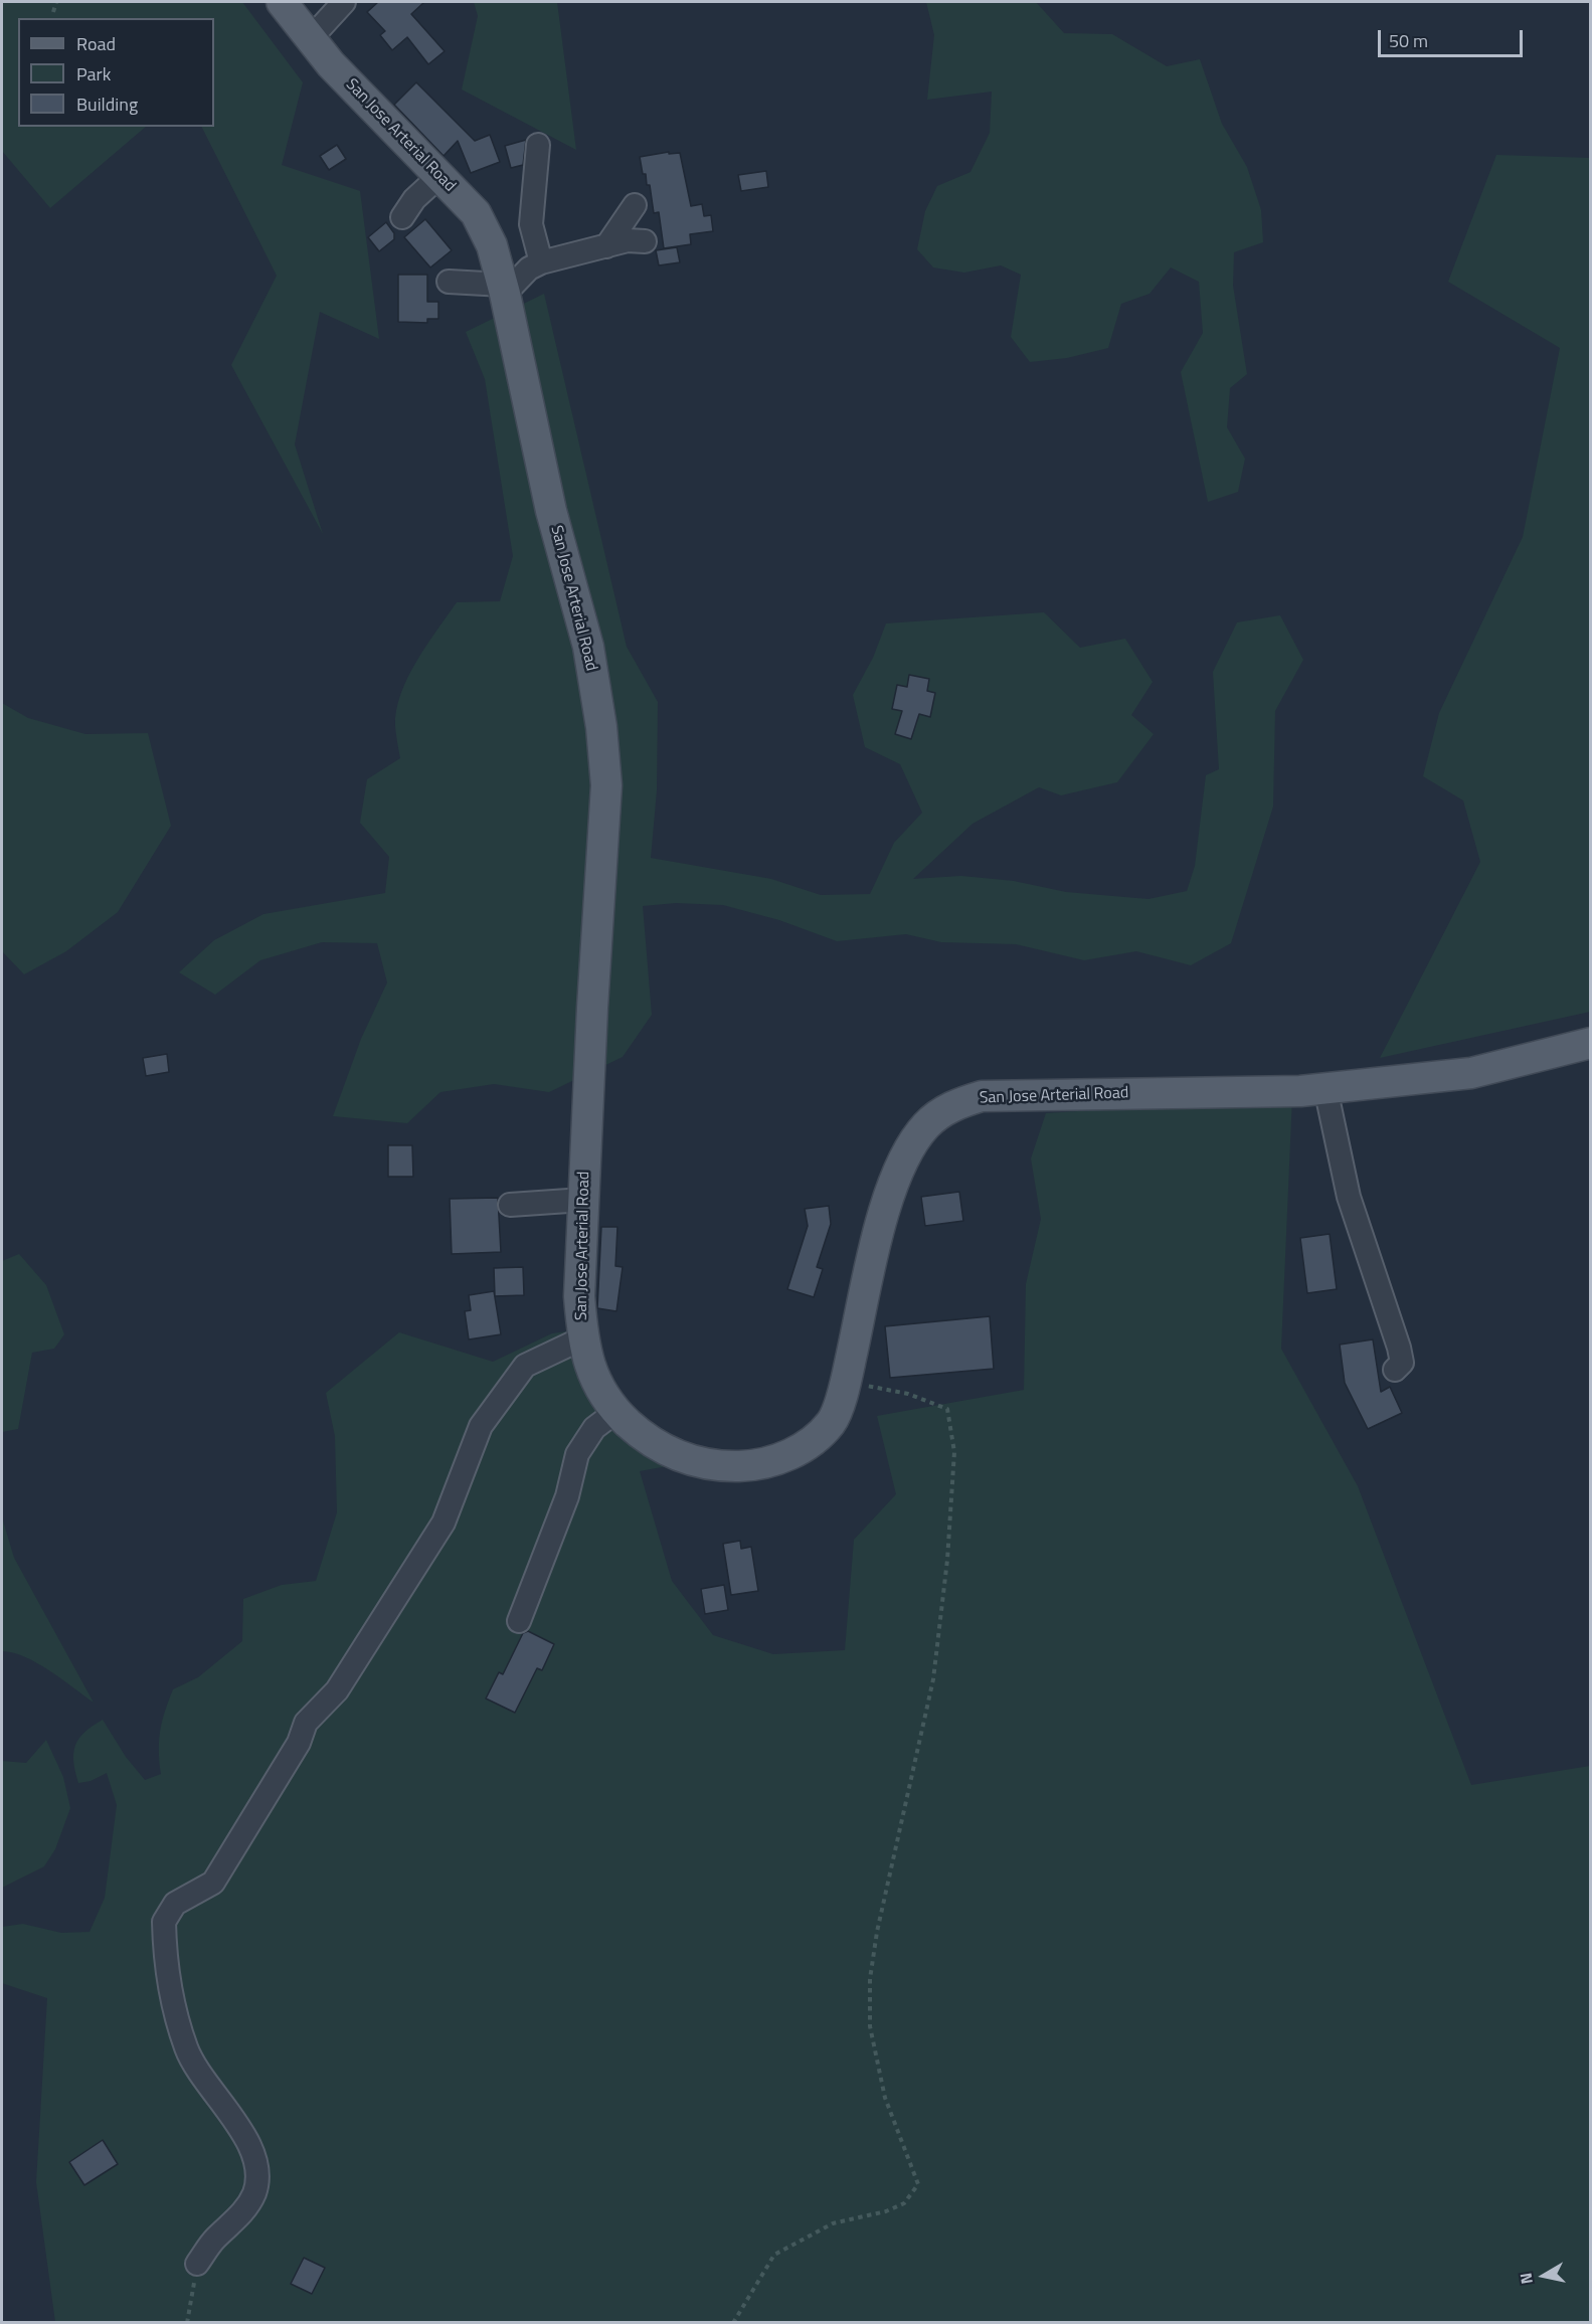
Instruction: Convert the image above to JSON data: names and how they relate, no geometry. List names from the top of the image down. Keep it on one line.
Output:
{"streets":{"main road":["San Jose Arterial Road"]},"legend":["Road","Park","Building"],"scale_bar":"50 m","north":"left"}
